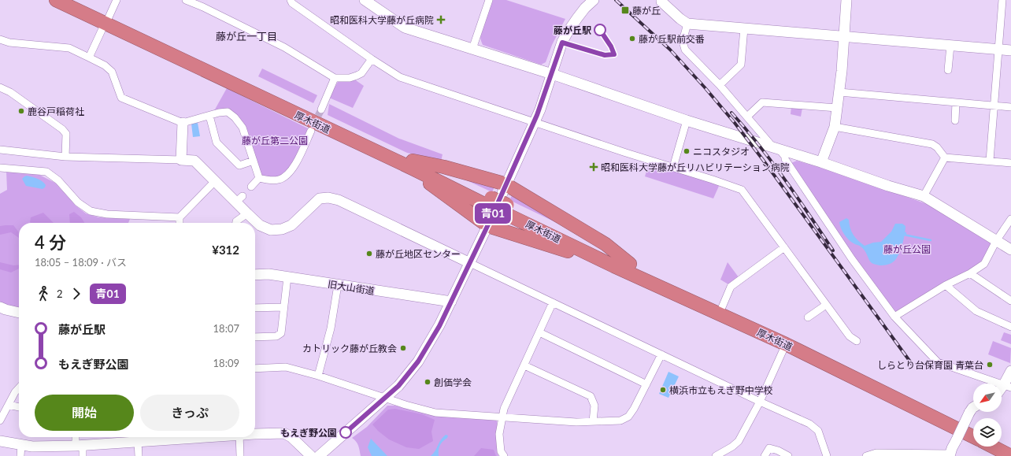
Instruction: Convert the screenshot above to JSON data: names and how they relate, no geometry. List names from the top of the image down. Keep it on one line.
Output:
{"streets":{"highway":["厚木街道"],"street":["旧大山街道"]},"districts":["藤が丘一丁目"],"parks":["藤が丘第二公園","藤が丘公園"],"places":{"transit":["藤が丘"],"health":["昭和医科大学藤が丘病院","昭和医科大学藤が丘リハビリテーション病院"],"other":["藤が丘駅","藤が丘駅前交番","鹿谷戸稲荷社","ニコスタジオ","藤が丘地区センター","カトリック藤が丘教会","しらとり台保育園 青葉台","創価学会","横浜市立もえぎ野中学校","もえぎ野公園"]},"lines":["bus line 青01"],"north":"bottom left","page":{"on_map":"青01","heading":["4 分","18:05 – 18:09 · バス","¥312"],"legs":["2","青01"],"list":[{"name":"藤が丘駅","value":"18:07"},{"name":"もえぎ野公園","value":"18:09"}],"buttons":["開始","きっぷ"]}}
